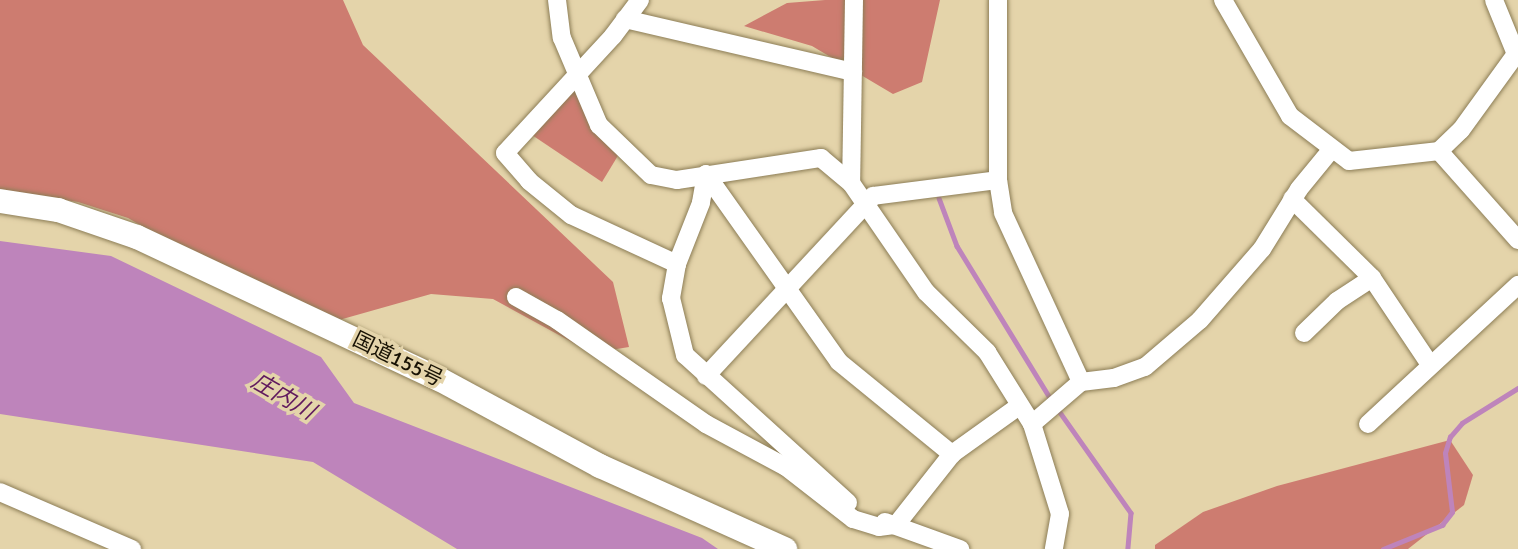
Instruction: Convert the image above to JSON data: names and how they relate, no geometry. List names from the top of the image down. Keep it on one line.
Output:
{"streets":{"highway":["国道155号"]},"water":["庄内川"]}
